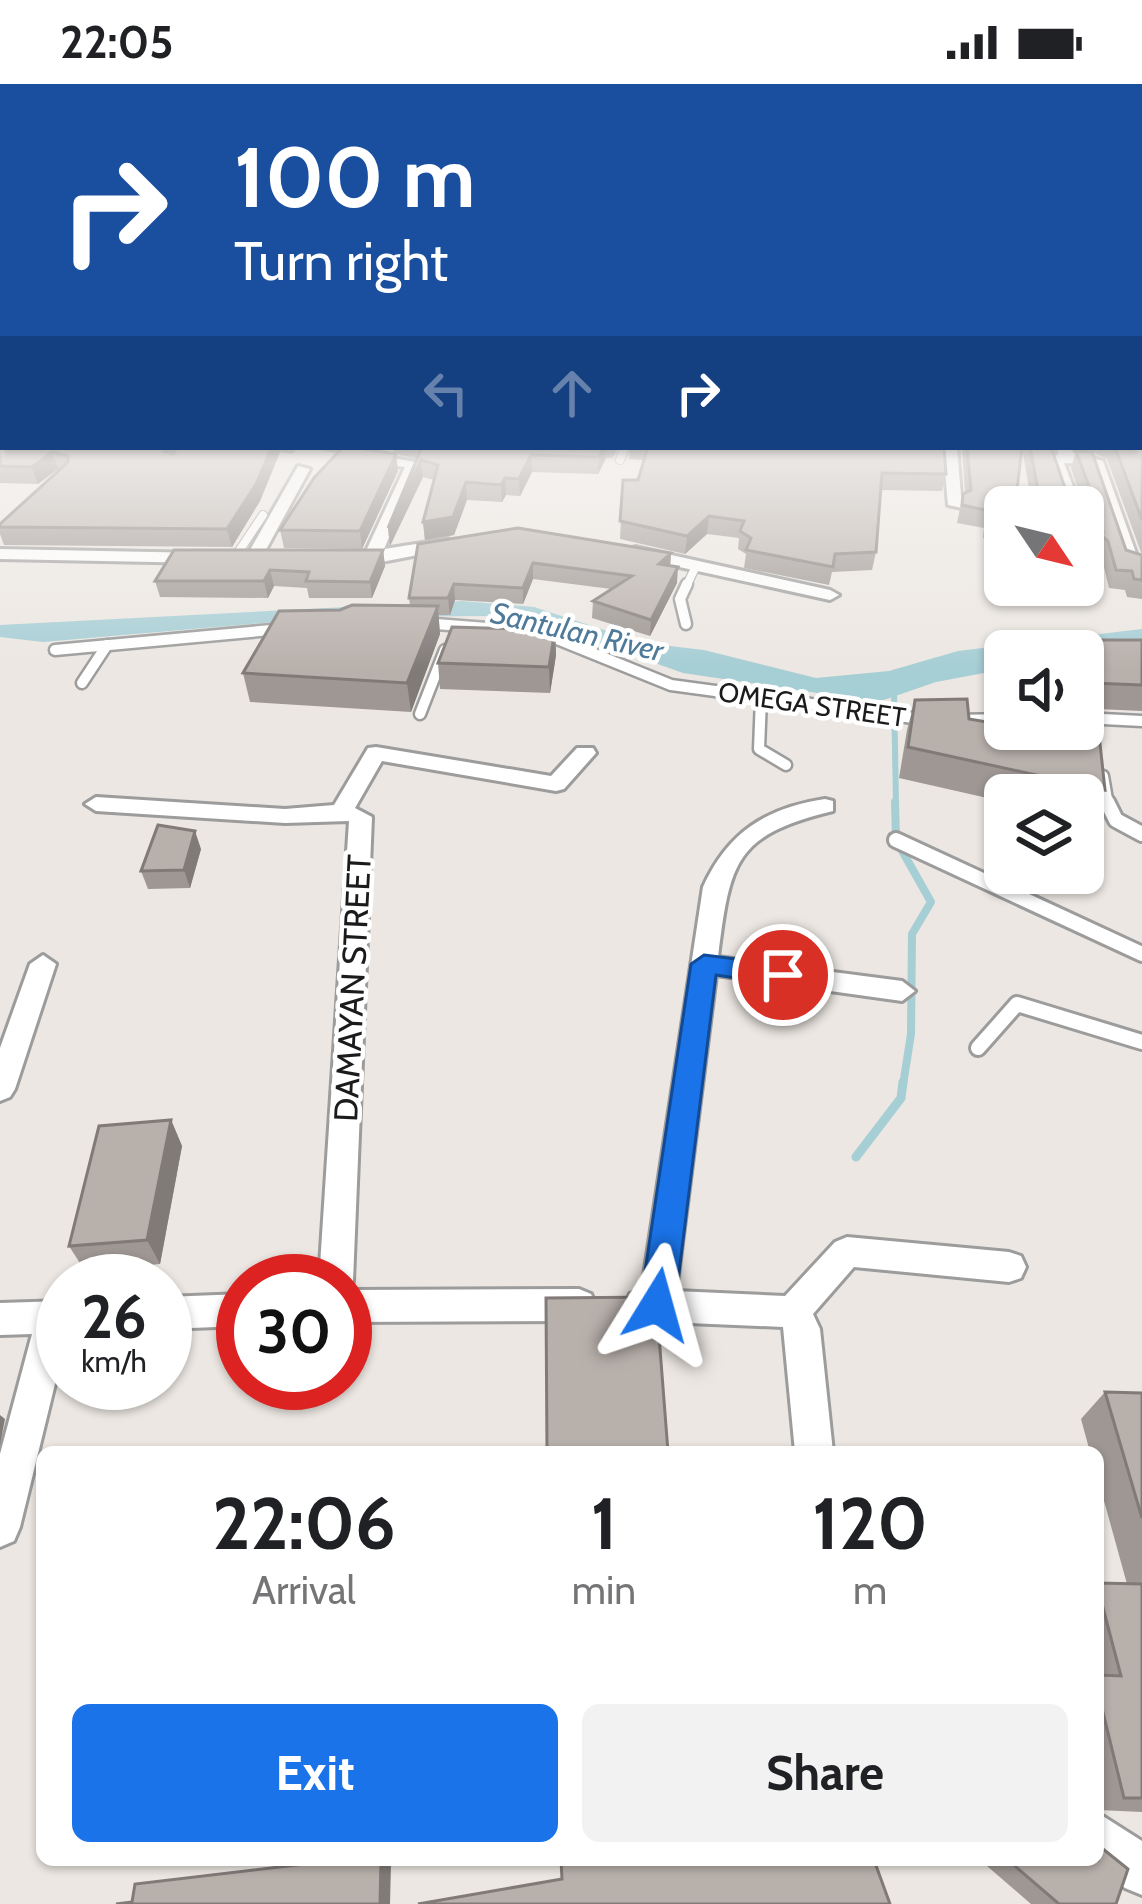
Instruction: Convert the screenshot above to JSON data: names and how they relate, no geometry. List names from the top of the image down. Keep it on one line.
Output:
{"streets":{"street":["DAMAYAN STREET"],"lane":["OMEGA STREET"]},"water":["Santulan River"],"north":"bottom right","page":{"status":"22:05","turn":["100 m","Turn right"],"speed":"26 km/h","limit":"30","eta":["22:06","Arrival","1","min","120","m"],"buttons":["Exit","Share"]}}
